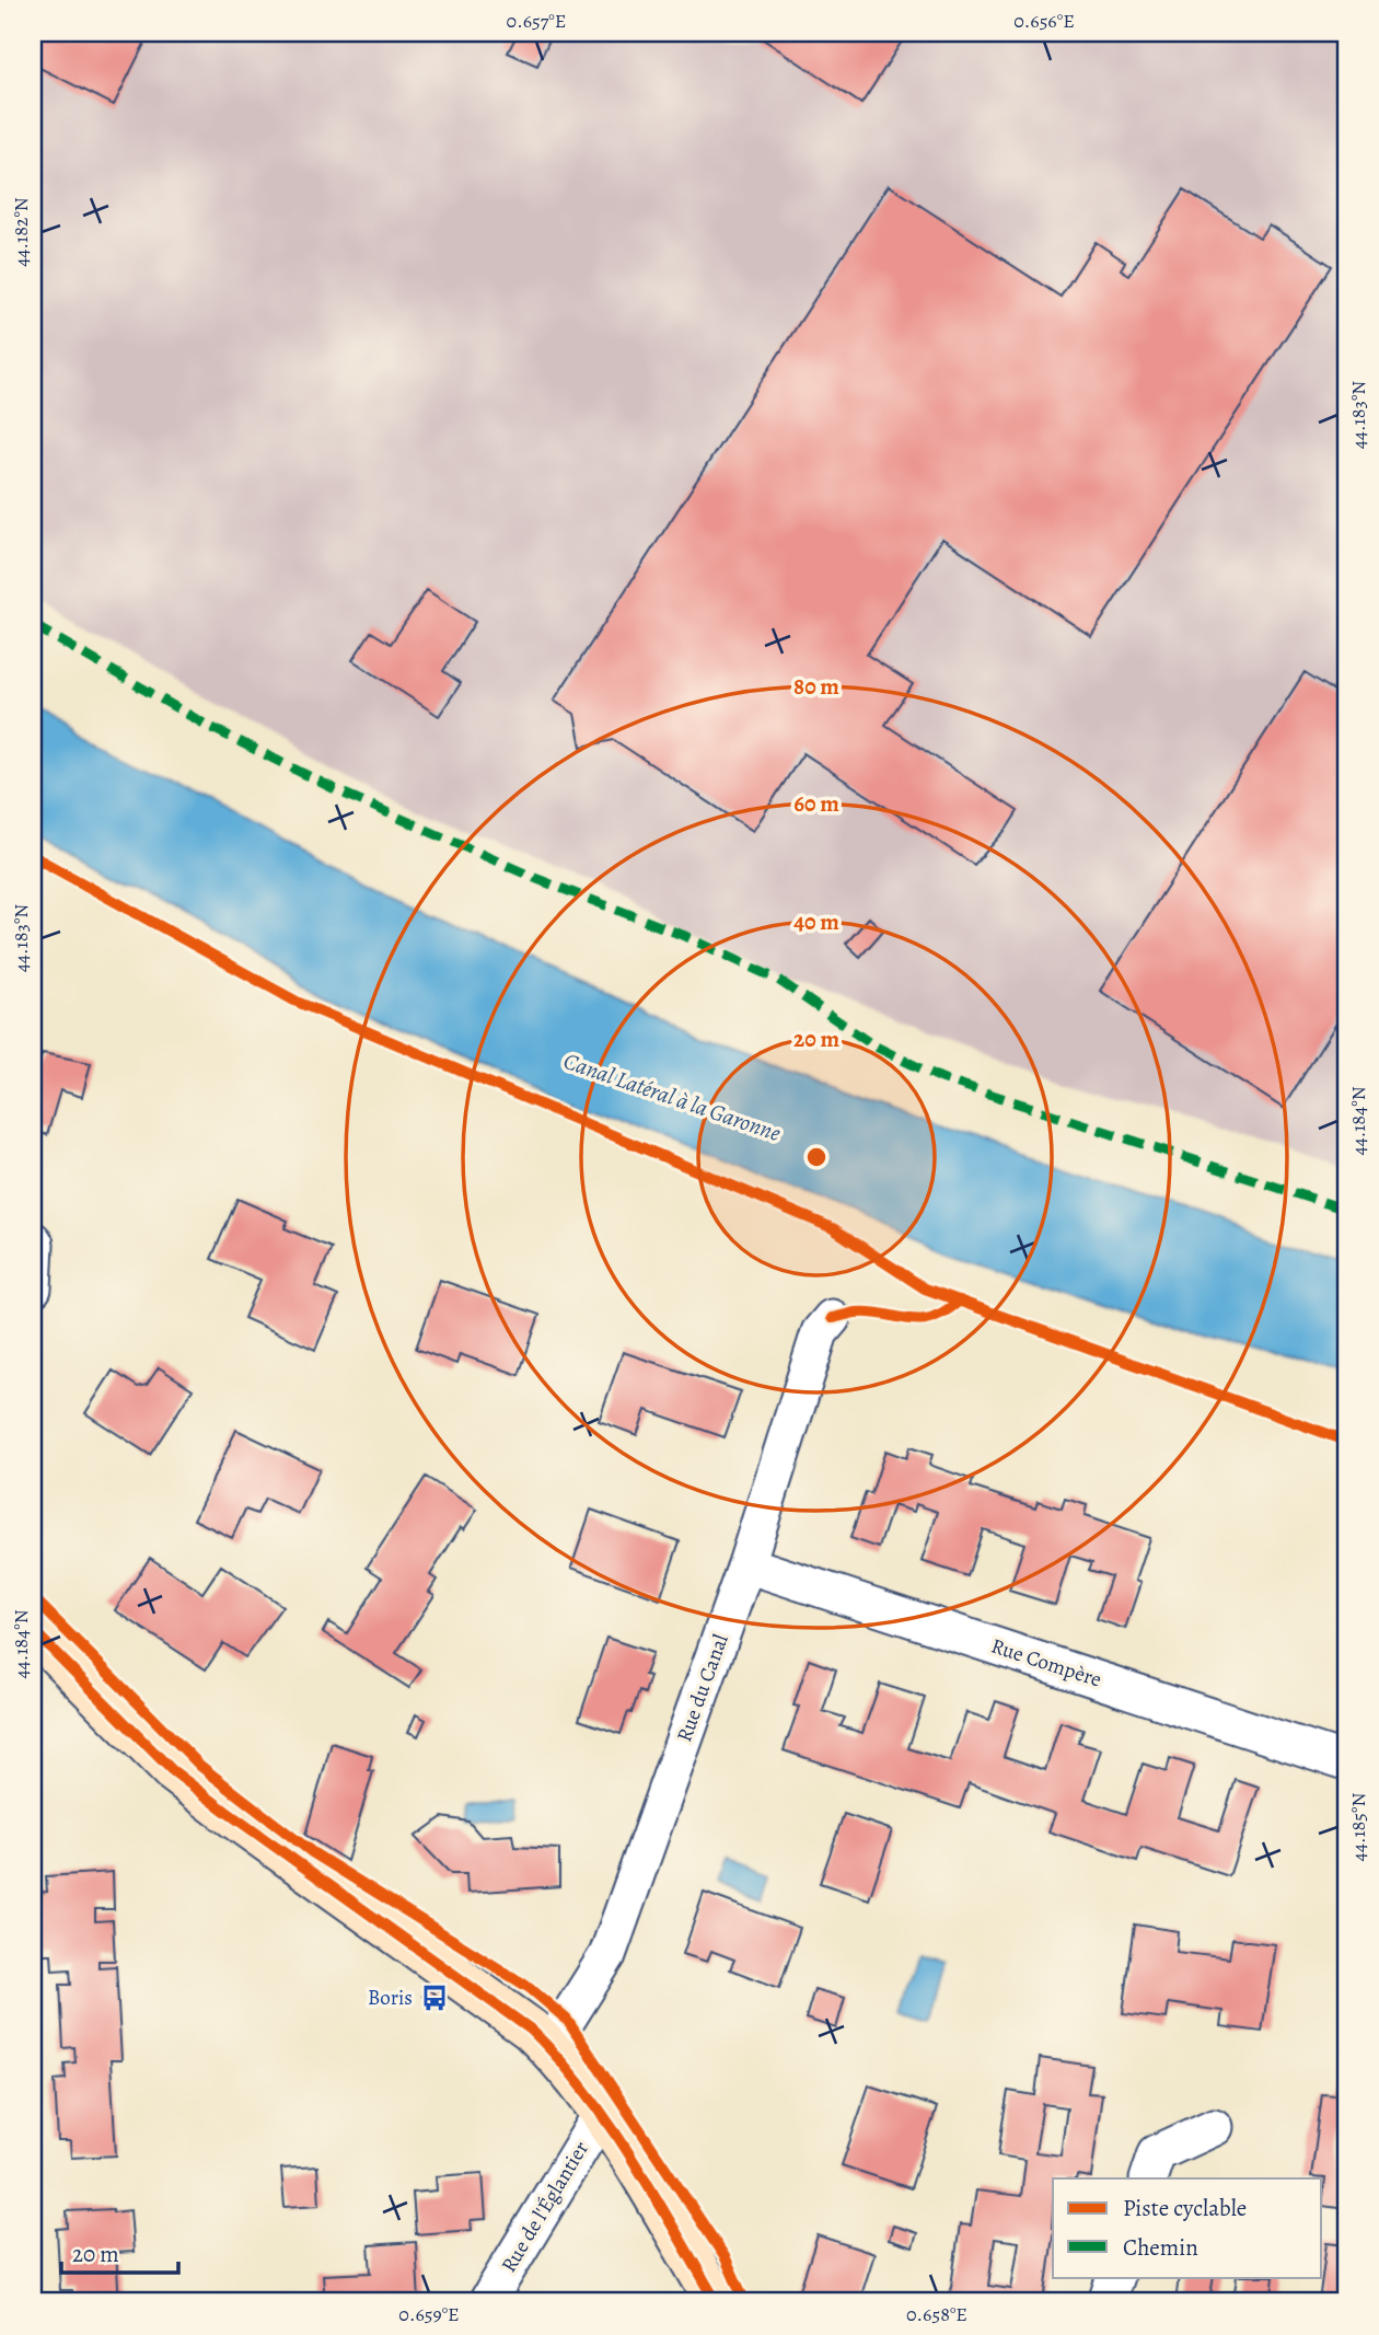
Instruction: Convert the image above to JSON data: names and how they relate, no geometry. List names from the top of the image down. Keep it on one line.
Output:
{"streets":{"street":["Rue Compère","Rue du Canal","Rue de l'Églantier"]},"crossings":[["Rue Compère","Rue du Canal"]],"water":["Canal Latéral à la Garonne"],"places":{"bus stop":["Boris"]},"legend":["Piste cyclable","Chemin"],"scale_bar":"20 m","coordinates":["0.657°E","0.656°E","44.182°N","44.183°N","44.184°N","44.185°N","0.659°E","0.658°E"],"rings":["80 m","60 m","40 m","20 m"]}
